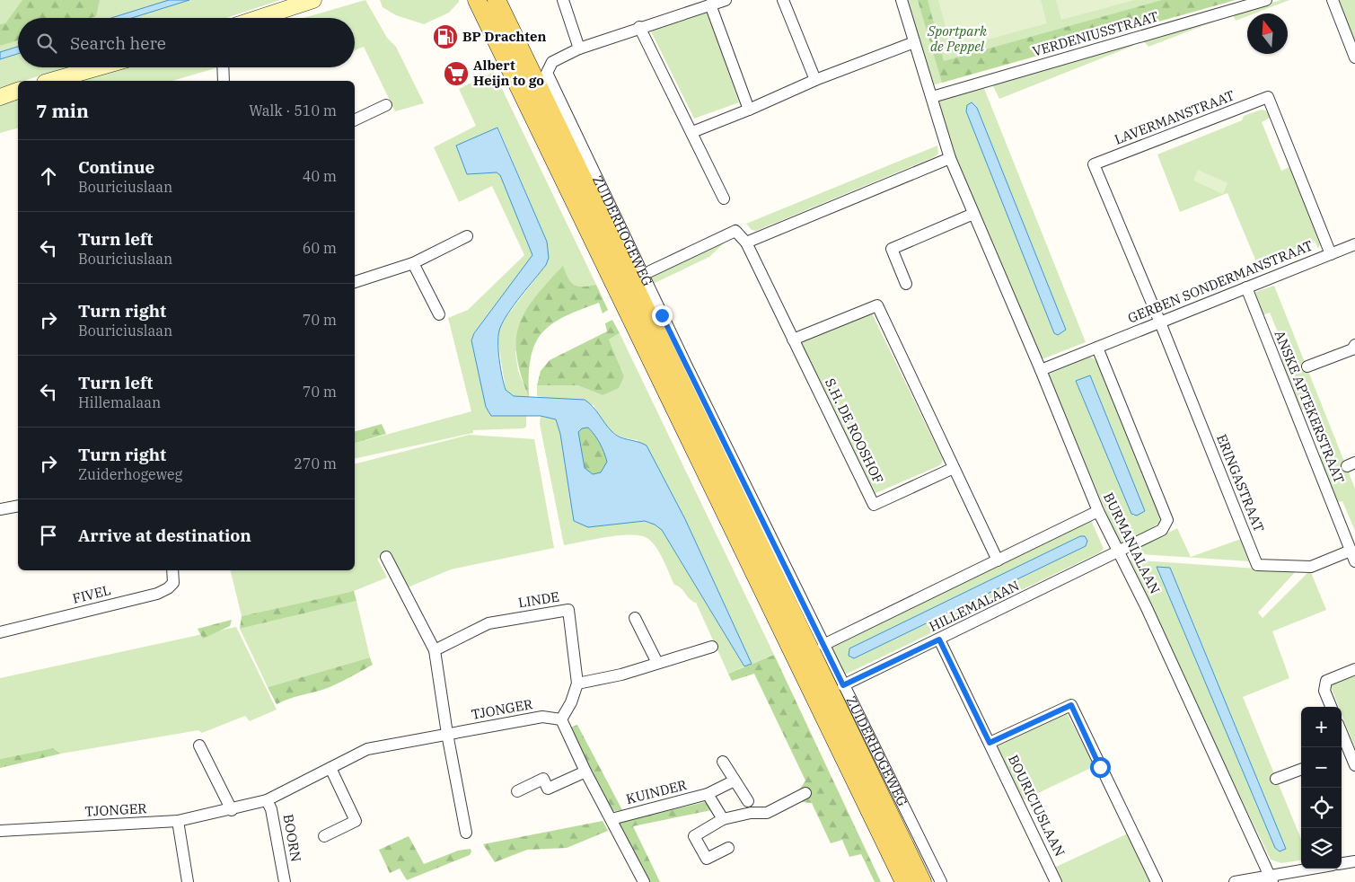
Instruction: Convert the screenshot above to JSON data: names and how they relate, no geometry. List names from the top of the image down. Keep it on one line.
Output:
{"streets":{"main road":["ZUIDERHOGEWEG"],"street":["VERDENIUSSTRAAT","LAVERMANSTRAAT","GERBEN SONDERMANSTRAAT","ANSKE APTEKERSTRAAT","S.H. DE ROOSHOF","ERINGASTRAAT","BURMANIALAAN","FIVEL","LINDE","HILLEMALAAN","TJONGER","KUINDER","BOURICIUSLAAN","BOORN"]},"crossings":[["VERDENIUSSTRAAT","BURMANIALAAN"],["LAVERMANSTRAAT","GERBEN SONDERMANSTRAAT"],["LAVERMANSTRAAT","ERINGASTRAAT"],["ZUIDERHOGEWEG","HILLEMALAAN"],["GERBEN SONDERMANSTRAAT","ANSKE APTEKERSTRAAT"],["GERBEN SONDERMANSTRAAT","ERINGASTRAAT"],["GERBEN SONDERMANSTRAAT","BURMANIALAAN"],["ANSKE APTEKERSTRAAT","ERINGASTRAAT"],["BURMANIALAAN","HILLEMALAAN"],["LINDE","TJONGER"],["HILLEMALAAN","BOURICIUSLAAN"],["TJONGER","BOORN"]],"parks":["Sportpark de Peppel"],"places":{"fuel station":["BP Drachten"],"supermarket":["Albert Heijn to go"]},"north":"top","page":{"search":"Search here","heading":["7 min","Walk · 510 m"],"list":[["Continue","Bouriciuslaan","40 m"],["Turn left","Bouriciuslaan","60 m"],["Turn right","Bouriciuslaan","70 m"],["Turn left","Hillemalaan","70 m"],["Turn right","Zuiderhogeweg","270 m"],"Arrive at destination"],"map_buttons":["+","−"]}}
